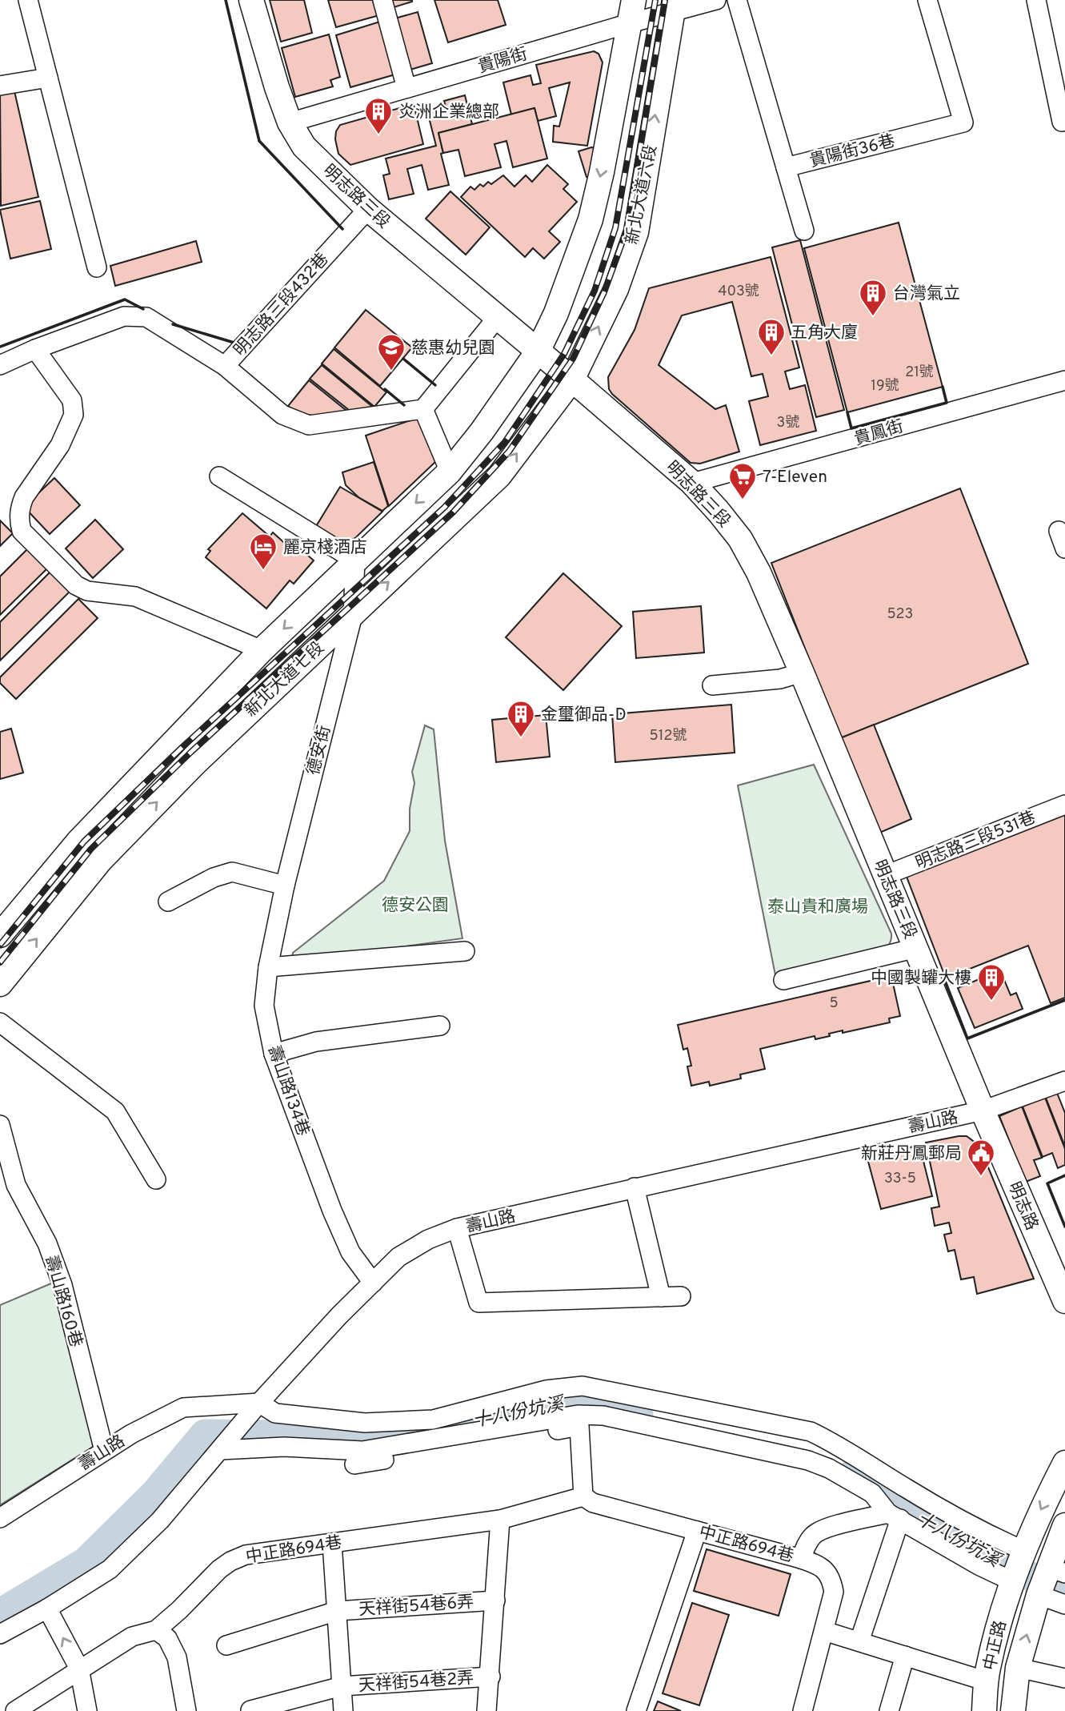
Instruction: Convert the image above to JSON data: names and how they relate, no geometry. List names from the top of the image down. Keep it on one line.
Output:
{"streets":{"main road":["新北大道六段","明志路三段","新北大道七段","明志路","中正路"],"street":["貴陽街","貴陽街36巷","明志路三段432巷","貴鳳街","德安街","明志路三段531巷","壽山路134巷","壽山路","壽山路160巷","中正路694巷","天祥街54巷6弄","天祥街54巷2弄"]},"crossings":[["貴陽街","新北大道六段"],["貴陽街","明志路三段"],["新北大道六段","明志路三段"],["新北大道六段","新北大道七段"],["明志路三段","明志路三段432巷"],["明志路三段","貴鳳街"],["明志路三段","新北大道七段"],["明志路三段","明志路三段531巷"],["明志路三段","壽山路"],["明志路三段","明志路"],["新北大道七段","德安街"],["德安街","壽山路134巷"],["壽山路134巷","壽山路"],["壽山路","明志路"],["壽山路","壽山路160巷"]],"water":["十八份坑溪"],"parks":["德安公園","泰山貴和廣場"],"places":{"building":["炎洲企業總部","台灣氣立","五角大廈","金璽御品-D","中國製罐大樓"],"school or university":["慈惠幼兒園"],"supermarket":["7-Eleven"],"hotel":["麗京棧酒店"],"public building":["新莊丹鳳郵局"]},"house_numbers":["403號","21號","19號","3號","523","512號","5","33-5"]}
